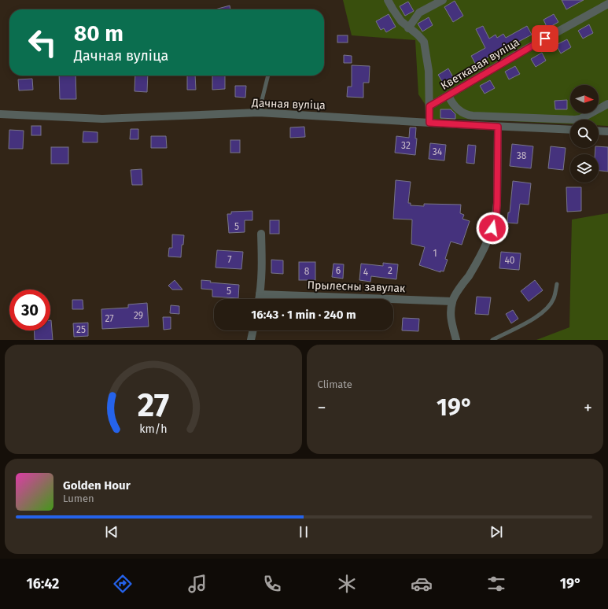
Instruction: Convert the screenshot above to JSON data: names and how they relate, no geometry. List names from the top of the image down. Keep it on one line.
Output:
{"streets":{"street":["Кветкавая вуліца","Дачная вуліца","Прылесны завулак"]},"house_numbers":["32","34","38","5","1","7","40","6","2","8","4","5","29","27","25"],"north":"right","page":{"turn":["80 m","Дачная вуліца"],"limit":"30","trip":"16:43 · 1 min · 240 m","tile":"Climate","heat":["−","19°","+"],"song":["Golden Hour","Lumen"],"tabs":["16:42","19°"],"gauge":["27","km/h"]}}
